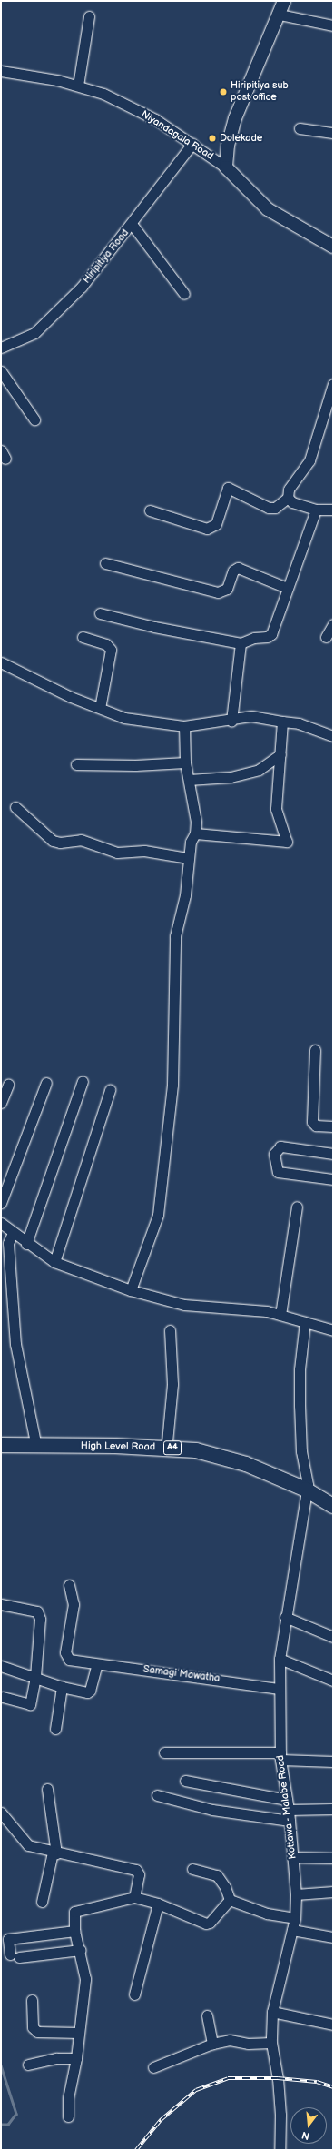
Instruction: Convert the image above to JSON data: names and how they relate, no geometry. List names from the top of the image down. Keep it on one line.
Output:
{"streets":{"highway":["High Level Road","A4"],"street":["Niyandagala Road","Hiripitiya Road","Samagi Mawatha","Kottawa - Malabe Road"]},"crossings":[["Niyandagala Road","Hiripitiya Road"],["High Level Road","Kottawa - Malabe Road"],["Samagi Mawatha","Kottawa - Malabe Road"]],"places":["Hiripitiya sub post office","Dolekade"],"north":"bottom"}
